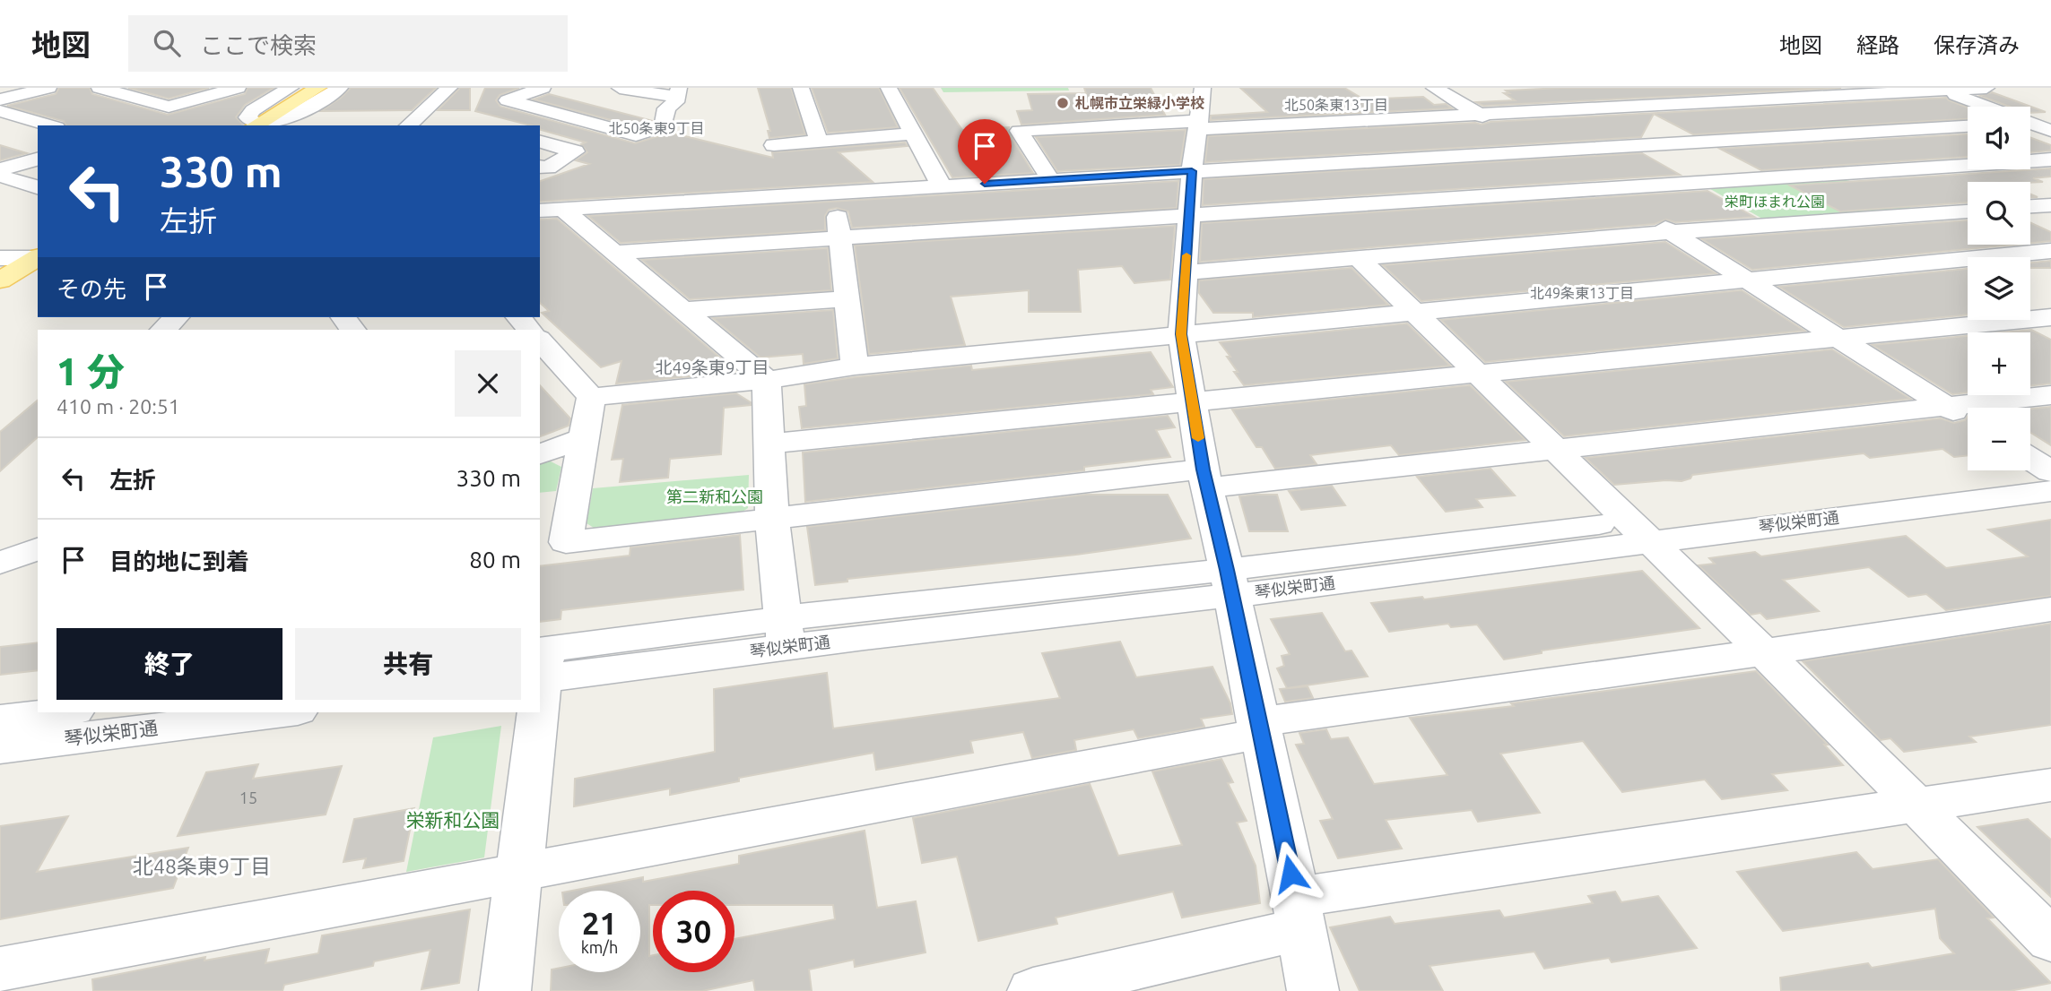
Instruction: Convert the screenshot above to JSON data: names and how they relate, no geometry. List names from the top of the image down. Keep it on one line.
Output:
{"streets":{"street":["琴似栄町通"]},"districts":["北50条東13丁目","北50条東9丁目","北49条東13丁目","北49条東9丁目","北48条東9丁目"],"parks":["栄町ほまれ公園","第二新和公園","栄新和公園"],"places":["札幌市立栄緑小学校"],"house_numbers":["15"],"page":{"header":"地図","search":"ここで検索","nav":["地図","経路","保存済み"],"map_buttons":["+","−"],"turn":["330 m","左折"],"then":"その先","heading":["1 分","410 m · 20:51"],"list":[{"name":"左折","value":"330 m"},{"name":"目的地に到着","value":"80 m"}],"buttons":["終了","共有"],"speed":"21 km/h","limit":"30"}}
